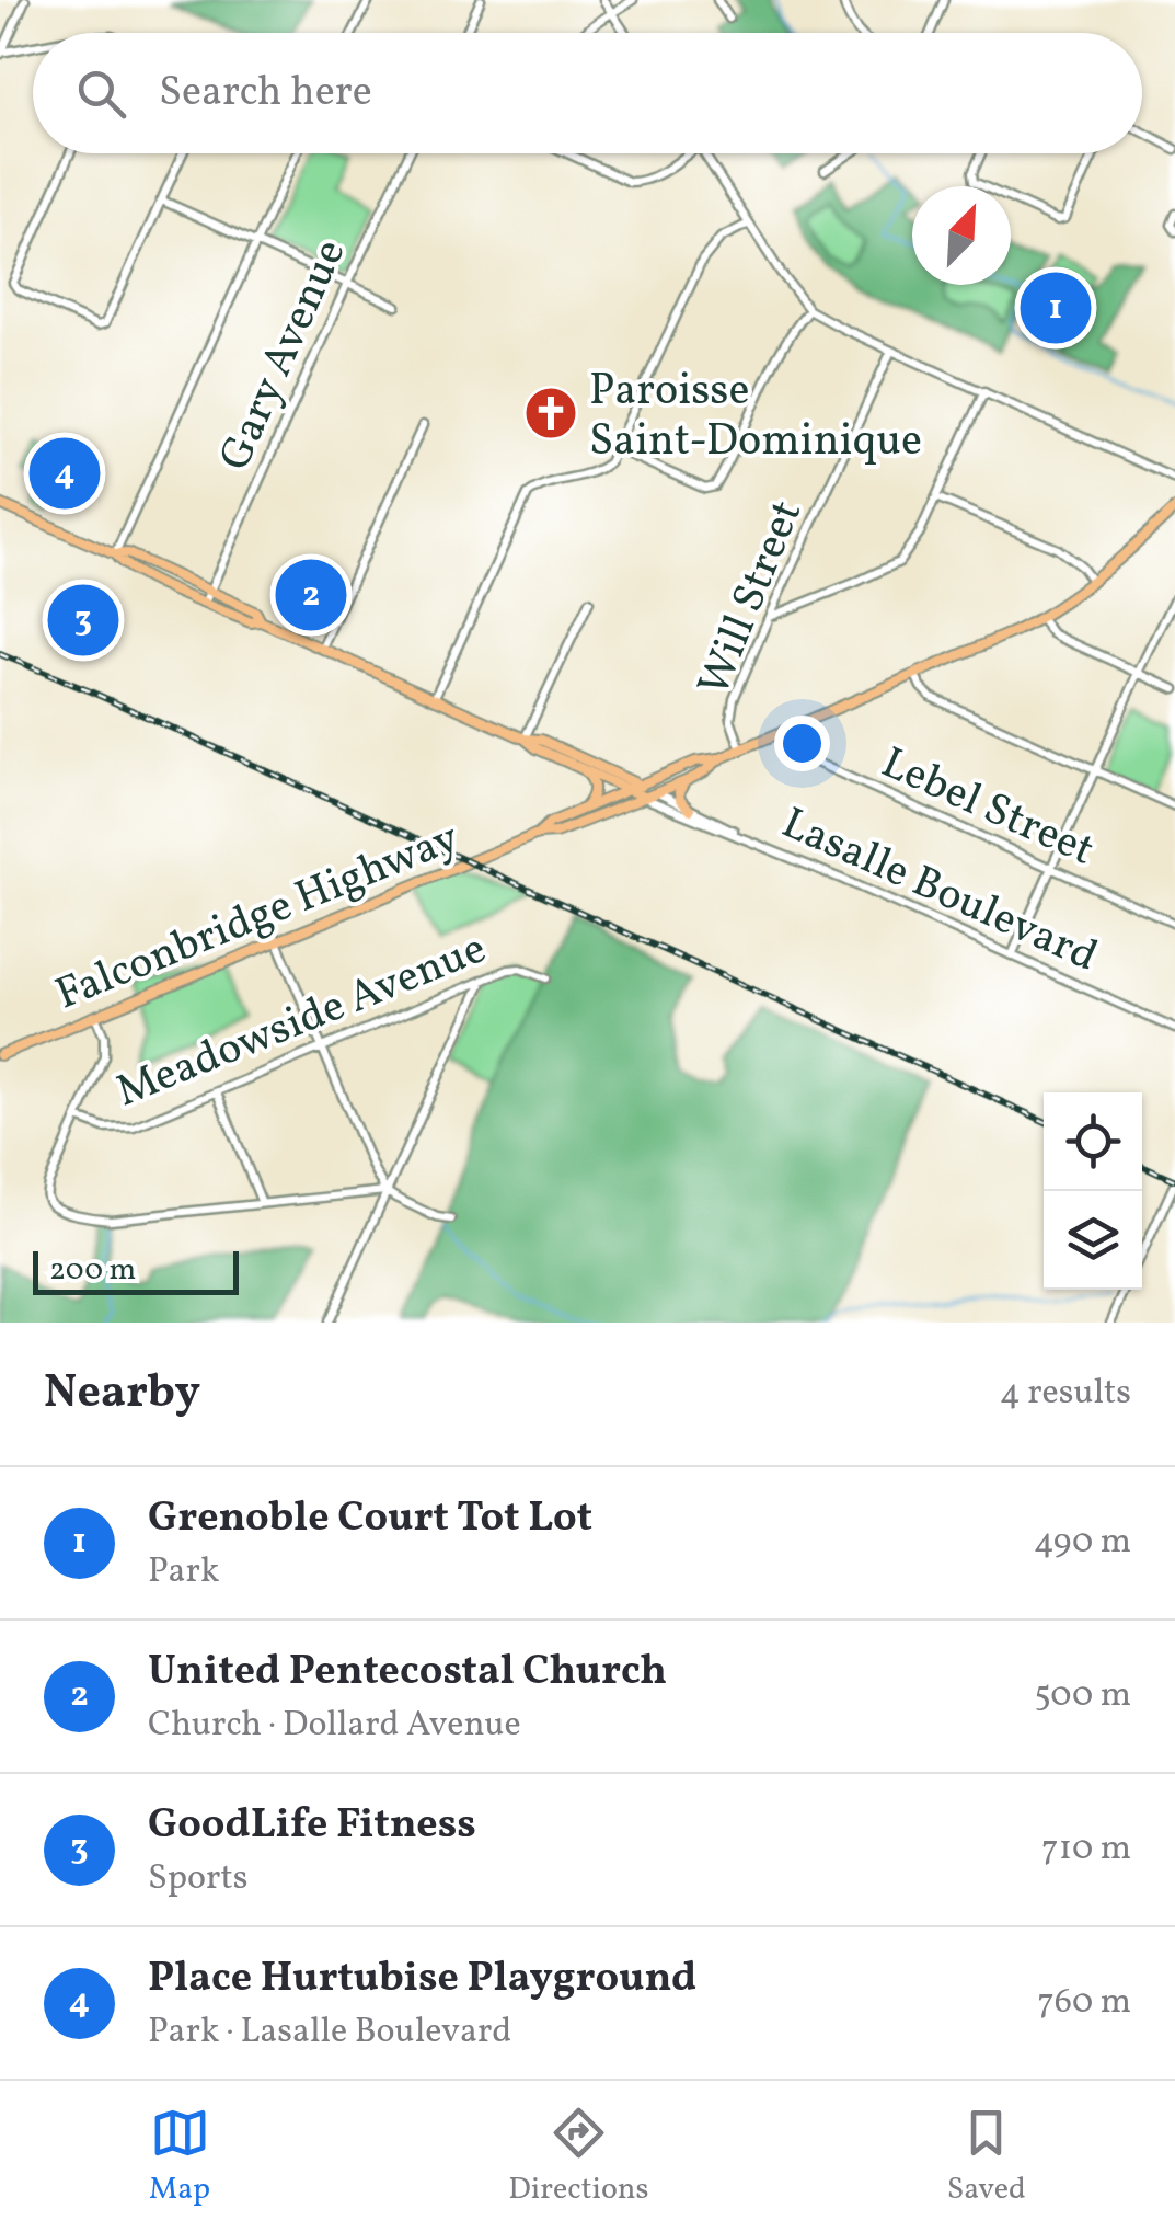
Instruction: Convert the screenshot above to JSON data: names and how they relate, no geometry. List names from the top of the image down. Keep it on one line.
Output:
{"streets":{"main road":["Lasalle Boulevard","Falconbridge Highway"],"street":["Gary Avenue","Will Street","Lebel Street","Meadowside Avenue"]},"crossings":[["Gary Avenue","Lasalle Boulevard"],["Will Street","Falconbridge Highway"],["Lebel Street","Falconbridge Highway"],["Lasalle Boulevard","Falconbridge Highway"]],"places":{"church":["Paroisse Saint-Dominique"]},"scale_bar":"200 m","north":"top right","page":{"search":"Search here","pins":["1","4","2","3"],"scale":"200 m","heading":["Nearby","4 results"],"list":[{"mark":"1","name":"Grenoble Court Tot Lot","note":"Park","value":"490 m"},{"mark":"2","name":"United Pentecostal Church","note":"Church · Dollard Avenue","value":"500 m"},{"mark":"3","name":"GoodLife Fitness","note":"Sports","value":"710 m"},{"mark":"4","name":"Place Hurtubise Playground","note":"Park · Lasalle Boulevard","value":"760 m"}],"nav":["Map","Directions","Saved"]}}
